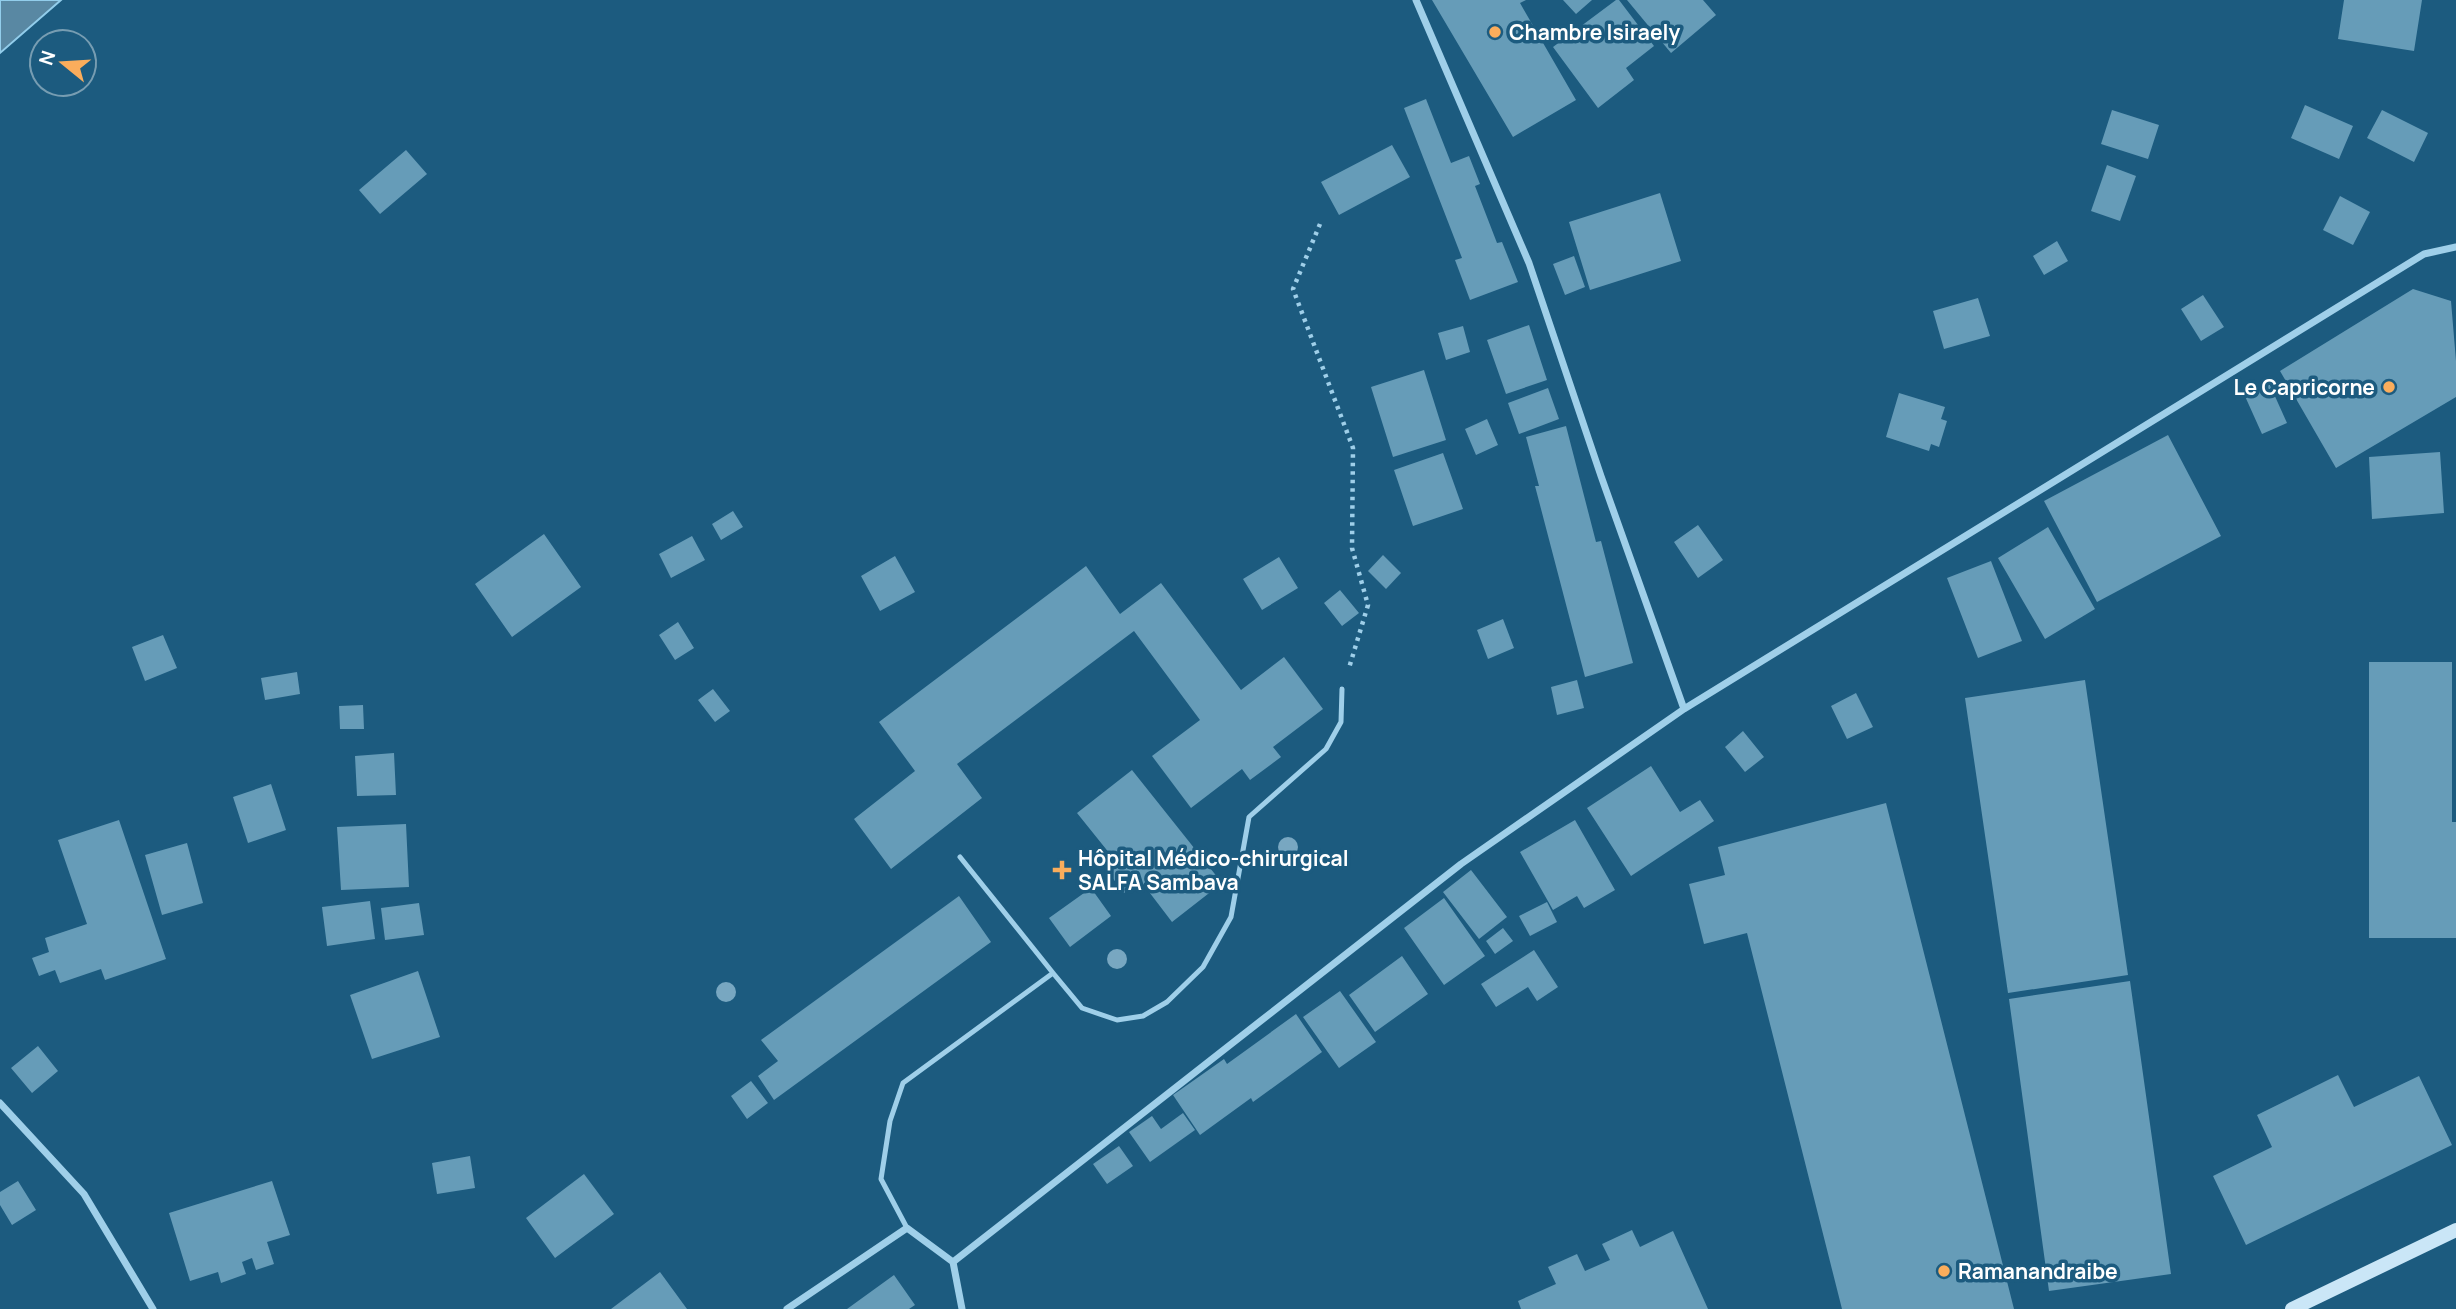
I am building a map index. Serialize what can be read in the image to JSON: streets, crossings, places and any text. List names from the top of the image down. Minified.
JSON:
{"places":{"other":["Chambre Isiraely","Le Capricorne","Ramanandraibe"],"health":["Hôpital Médico-chirurgical SALFA Sambava"]},"north":"left"}
